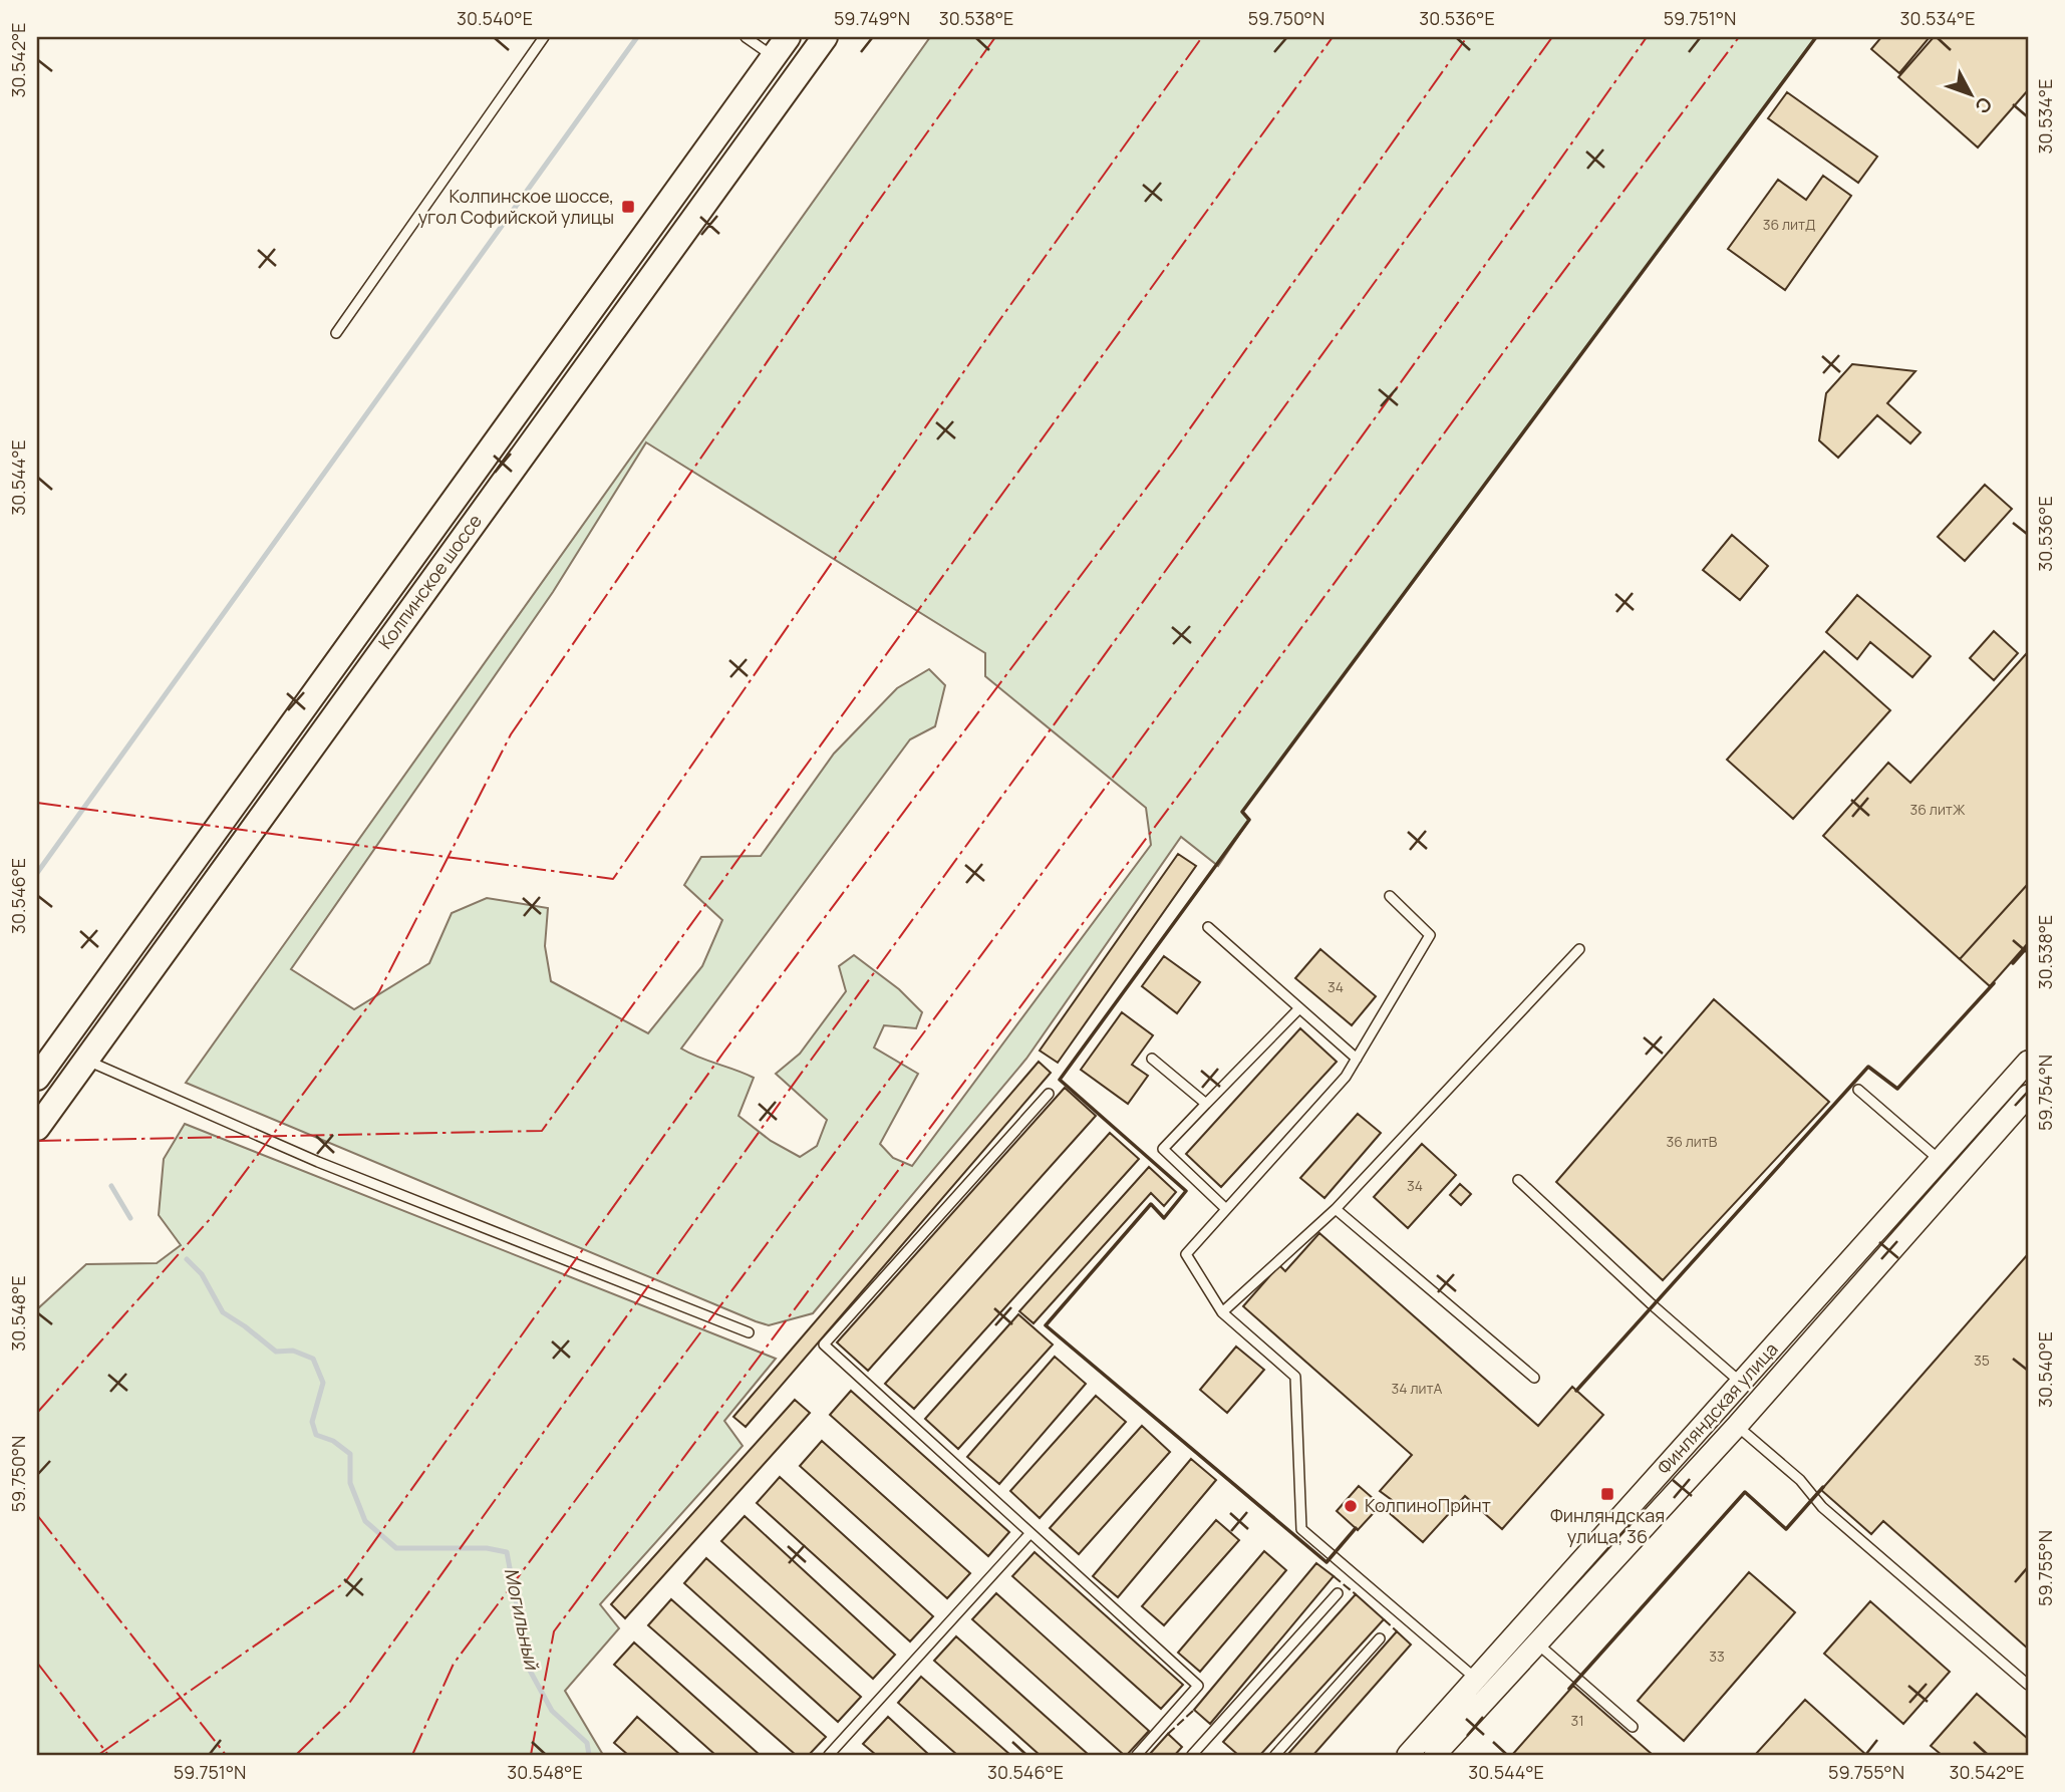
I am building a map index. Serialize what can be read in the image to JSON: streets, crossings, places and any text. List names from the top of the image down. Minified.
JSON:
{"streets":{"main road":["Колпинское шоссе"],"street":["Финляндская улица"]},"water":["Могильный"],"places":{"transit":["Колпинское шоссе, угол Софийской улицы","Финляндская улица, 36"],"other":["КолпиноПринт"]},"house_numbers":["36 литД","36 литЖ","34","36 литВ","34","35","34 литА","33","31"],"north":"bottom right","coordinates":["30.540°E","59.749°N","30.538°E","59.750°N","30.536°E","59.751°N","30.534°E","30.542°E","30.544°E","30.546°E","59.754°N","30.548°E","59.755°N"]}
